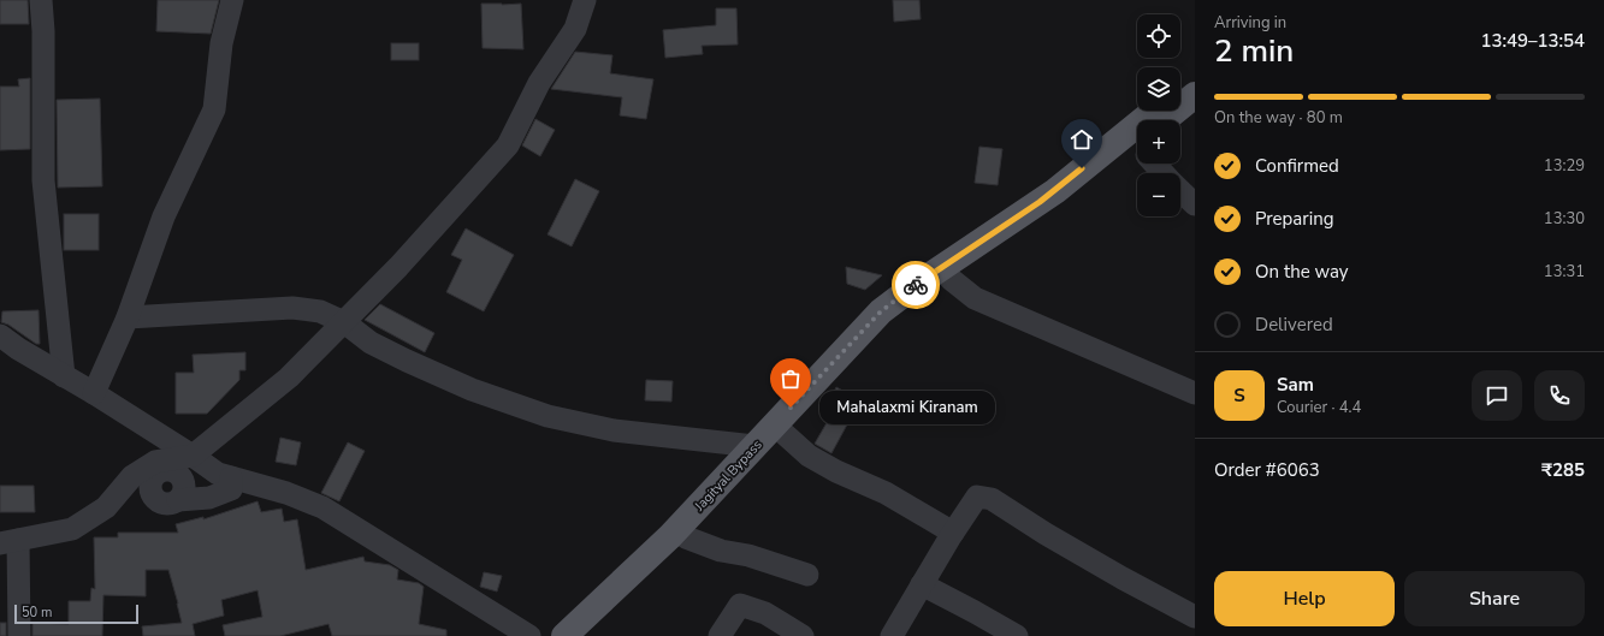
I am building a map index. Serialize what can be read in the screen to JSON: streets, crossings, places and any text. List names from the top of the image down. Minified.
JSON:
{"streets":{"main road":["Jagityal Bypass"]},"places":["Mahalaxmi Kiranam"],"scale_bar":"50 m","page":{"heading":["2 min","Arriving in","13:49–13:54"],"panel":["Sam","Courier · 4.4","Order #6063","₹285"],"map_buttons":["+","−"],"bar":"On the way · 80 m","list":[["Confirmed","13:29"],["Preparing","13:30"],["On the way","13:31"],"Delivered"],"round":"S","bubble":"Mahalaxmi Kiranam","buttons":["Help","Share"],"scale":"50 m"}}
